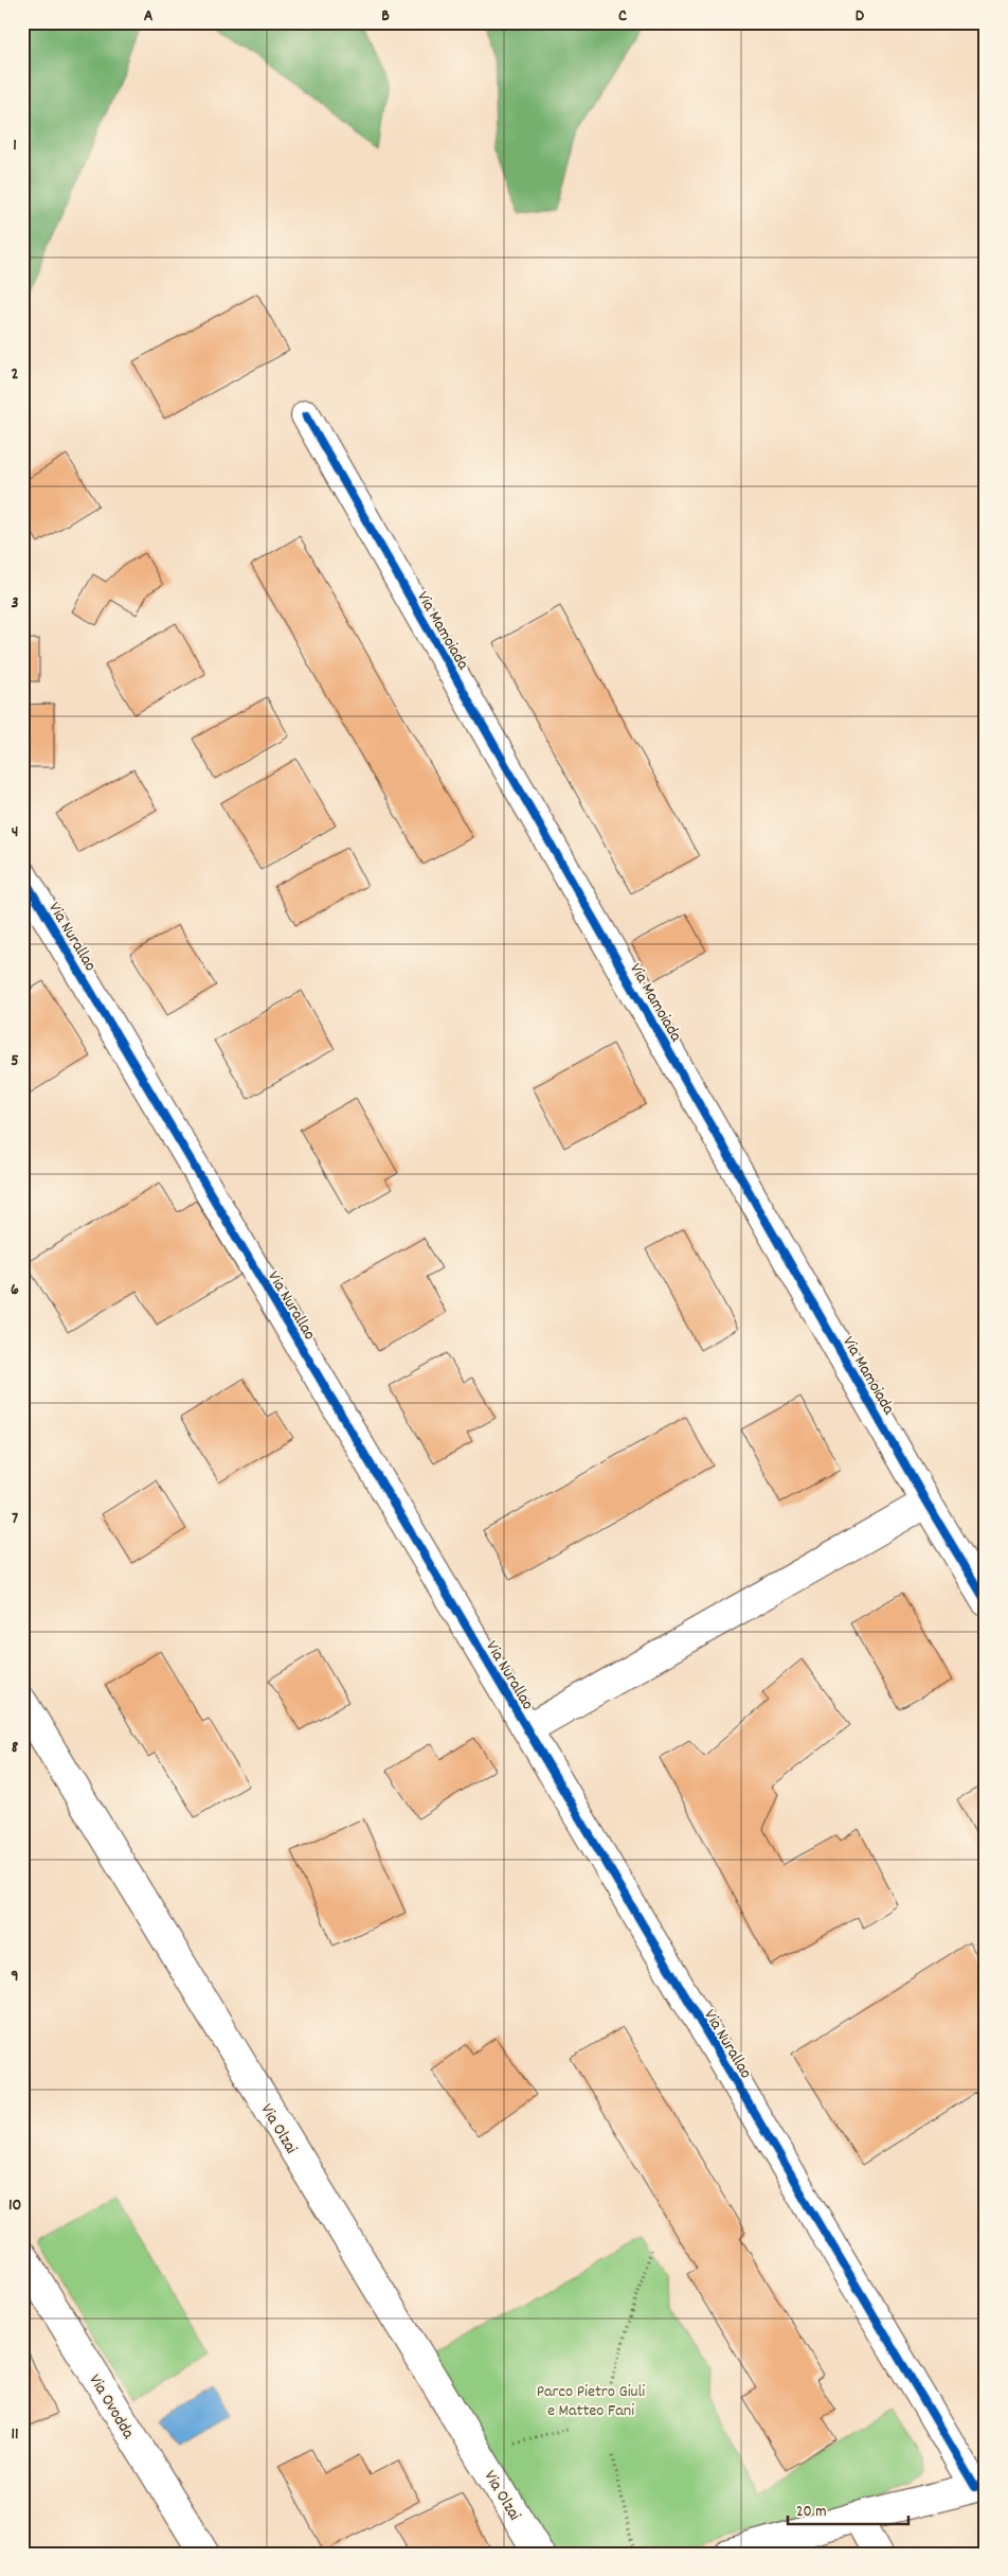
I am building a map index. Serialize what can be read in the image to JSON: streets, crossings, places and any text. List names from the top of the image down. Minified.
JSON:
{"streets":{"street":["Via Mamoiada","Via Nurallao","Via Olzai","Via Ovodda"]},"parks":["Parco Pietro Giuli e Matteo Fani"],"scale_bar":"20 m","grid":{"columns":["A","B","C","D"],"rows":["1","2","3","4","5","6","7","8","9","10","11"]}}
